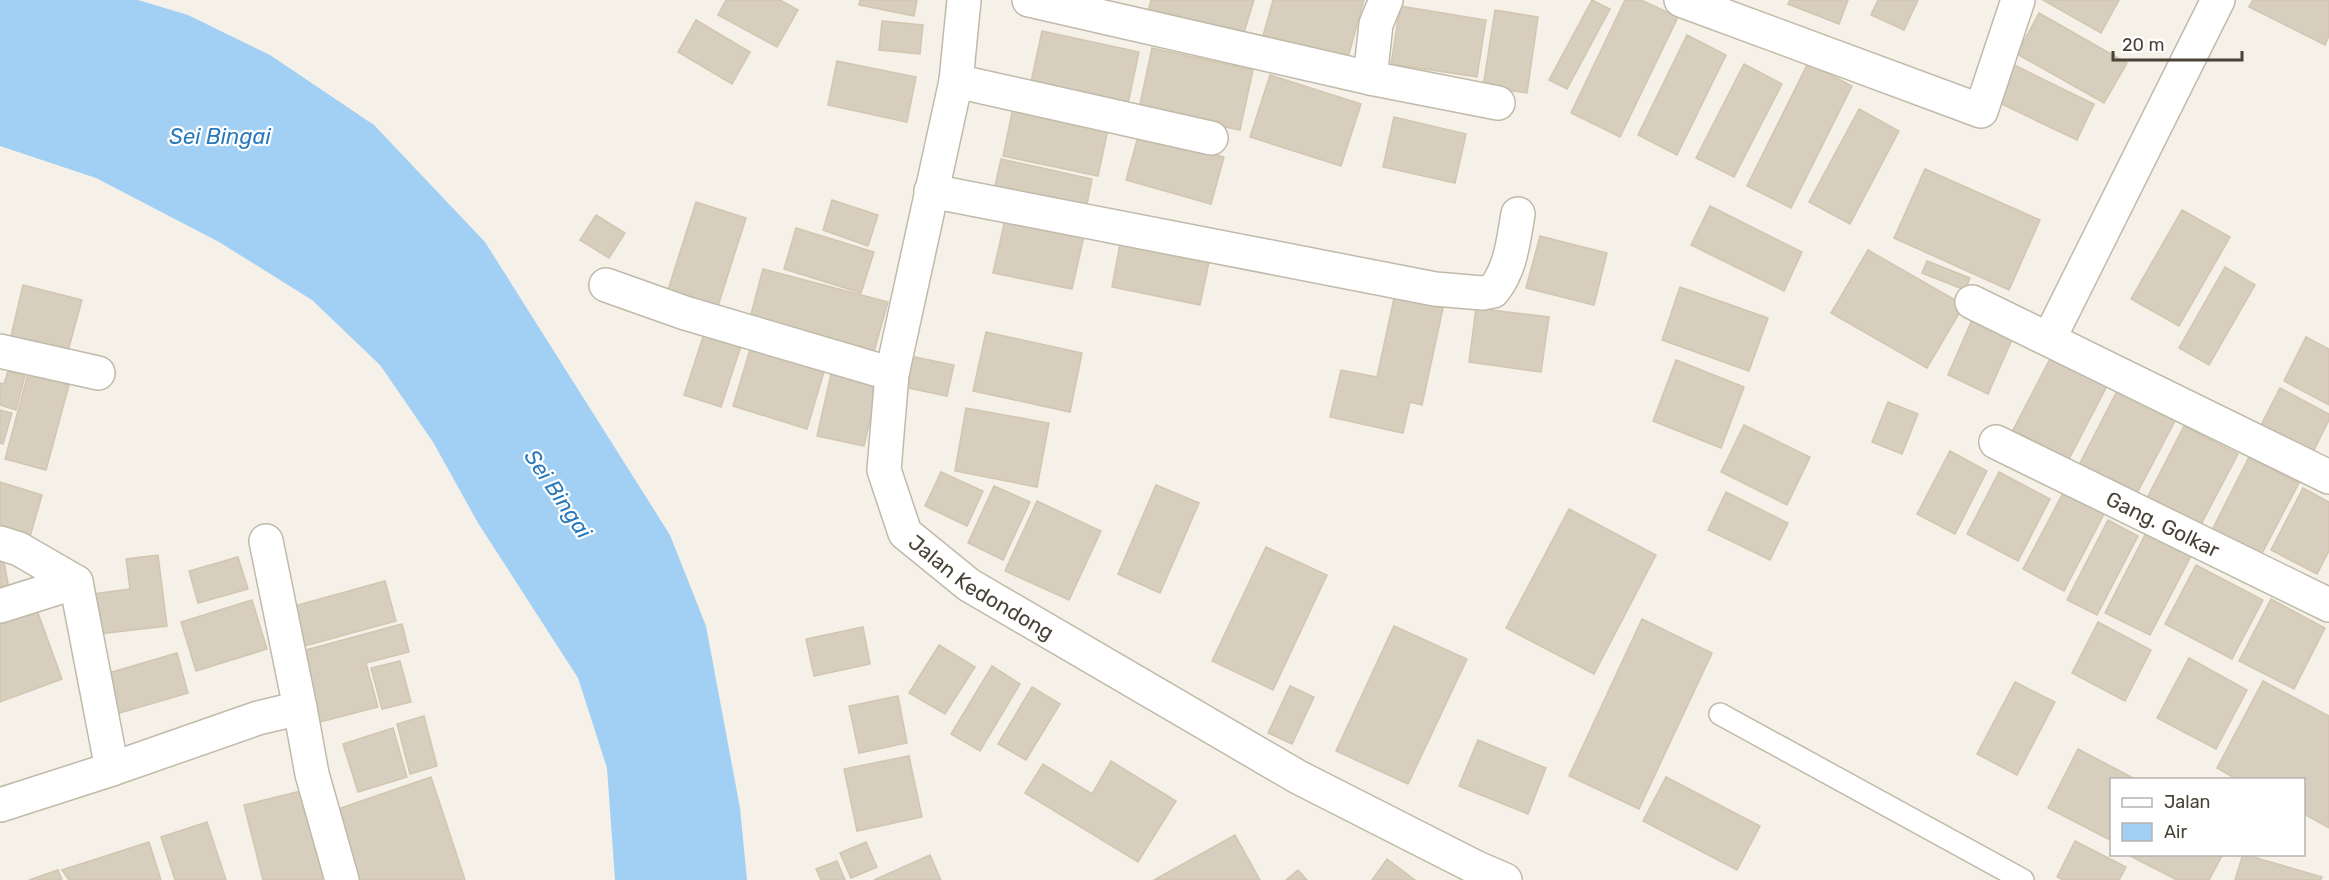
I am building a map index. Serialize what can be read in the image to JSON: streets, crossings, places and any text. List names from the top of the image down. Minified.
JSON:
{"streets":{"street":["Gang. Golkar","Jalan Kedondong"]},"water":["Sei Bingai"],"legend":["Jalan","Air"],"scale_bar":"20 m"}
